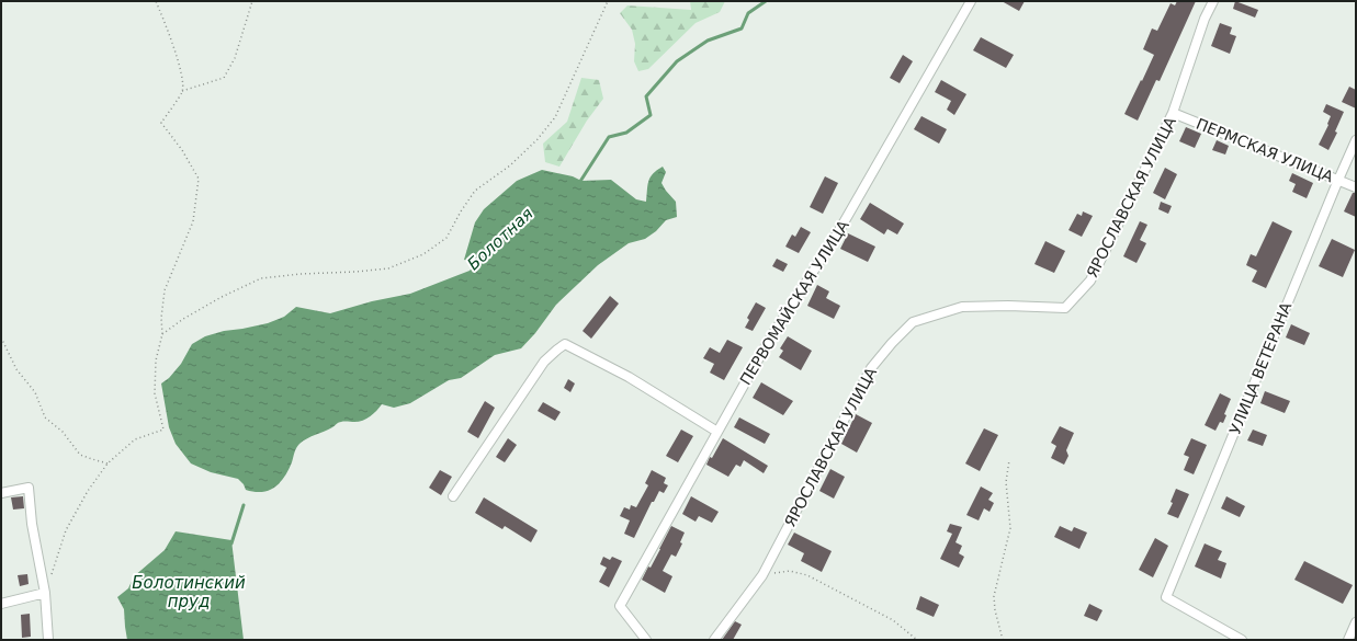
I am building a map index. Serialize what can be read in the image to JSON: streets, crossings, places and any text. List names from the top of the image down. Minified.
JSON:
{"streets":{"street":["ПЕРМСКАЯ УЛИЦА","ЯРОСЛАВСКАЯ УЛИЦА","ПЕРВОМАЙСКАЯ УЛИЦА","УЛИЦА ВЕТЕРАНА"]},"crossings":[["ПЕРМСКАЯ УЛИЦА","ЯРОСЛАВСКАЯ УЛИЦА"],["ПЕРМСКАЯ УЛИЦА","УЛИЦА ВЕТЕРАНА"]],"water":["Болотная","Болотинский пруд"]}
